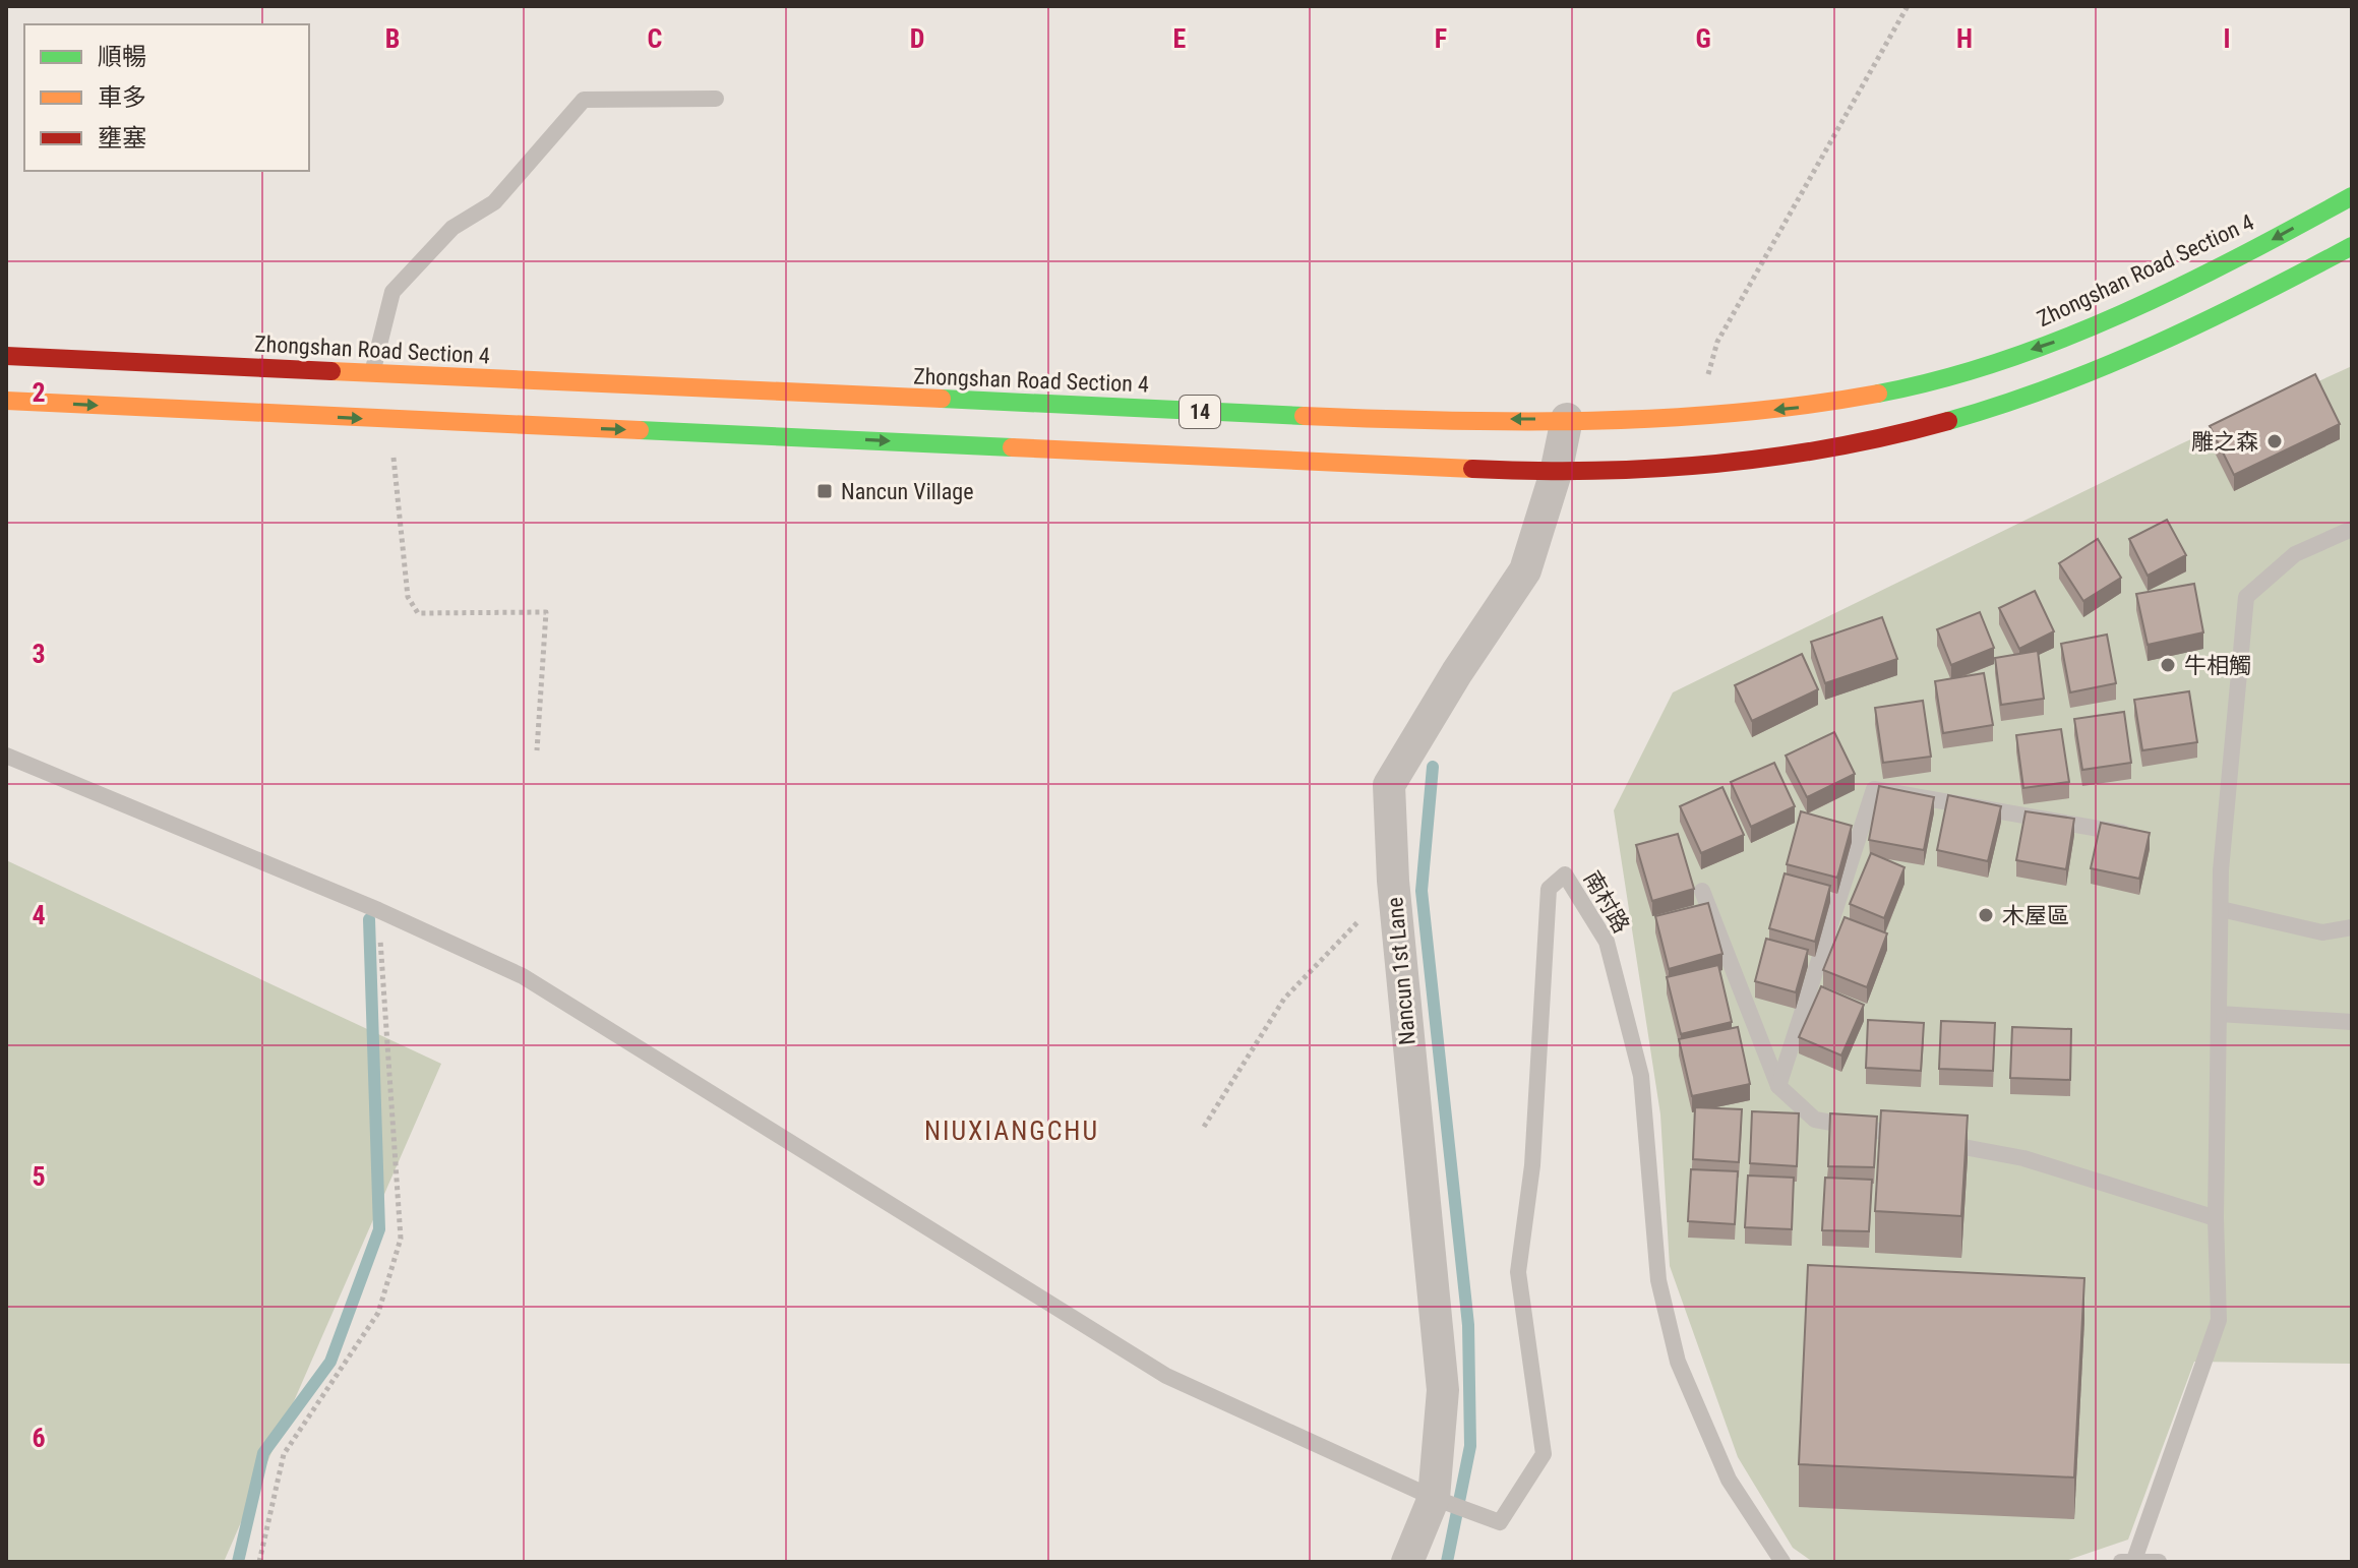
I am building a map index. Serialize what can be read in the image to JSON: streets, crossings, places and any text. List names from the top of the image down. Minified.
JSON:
{"streets":{"main road":["Zhongshan Road Section 4","14"],"street":["Nancun 1st Lane"],"lane":["南村路"]},"crossings":[["Zhongshan Road Section 4","Nancun 1st Lane"],["14","Nancun 1st Lane"],["南村路","Nancun 1st Lane"]],"districts":["NIUXIANGCHU"],"places":{"other":["雕之森","牛相觸","木屋區"],"transit":["Nancun Village"]},"legend":["順暢","車多","壅塞"],"grid":{"columns":["B","C","D","E","F","G","H","I"],"rows":["2","3","4","5","6"]}}
